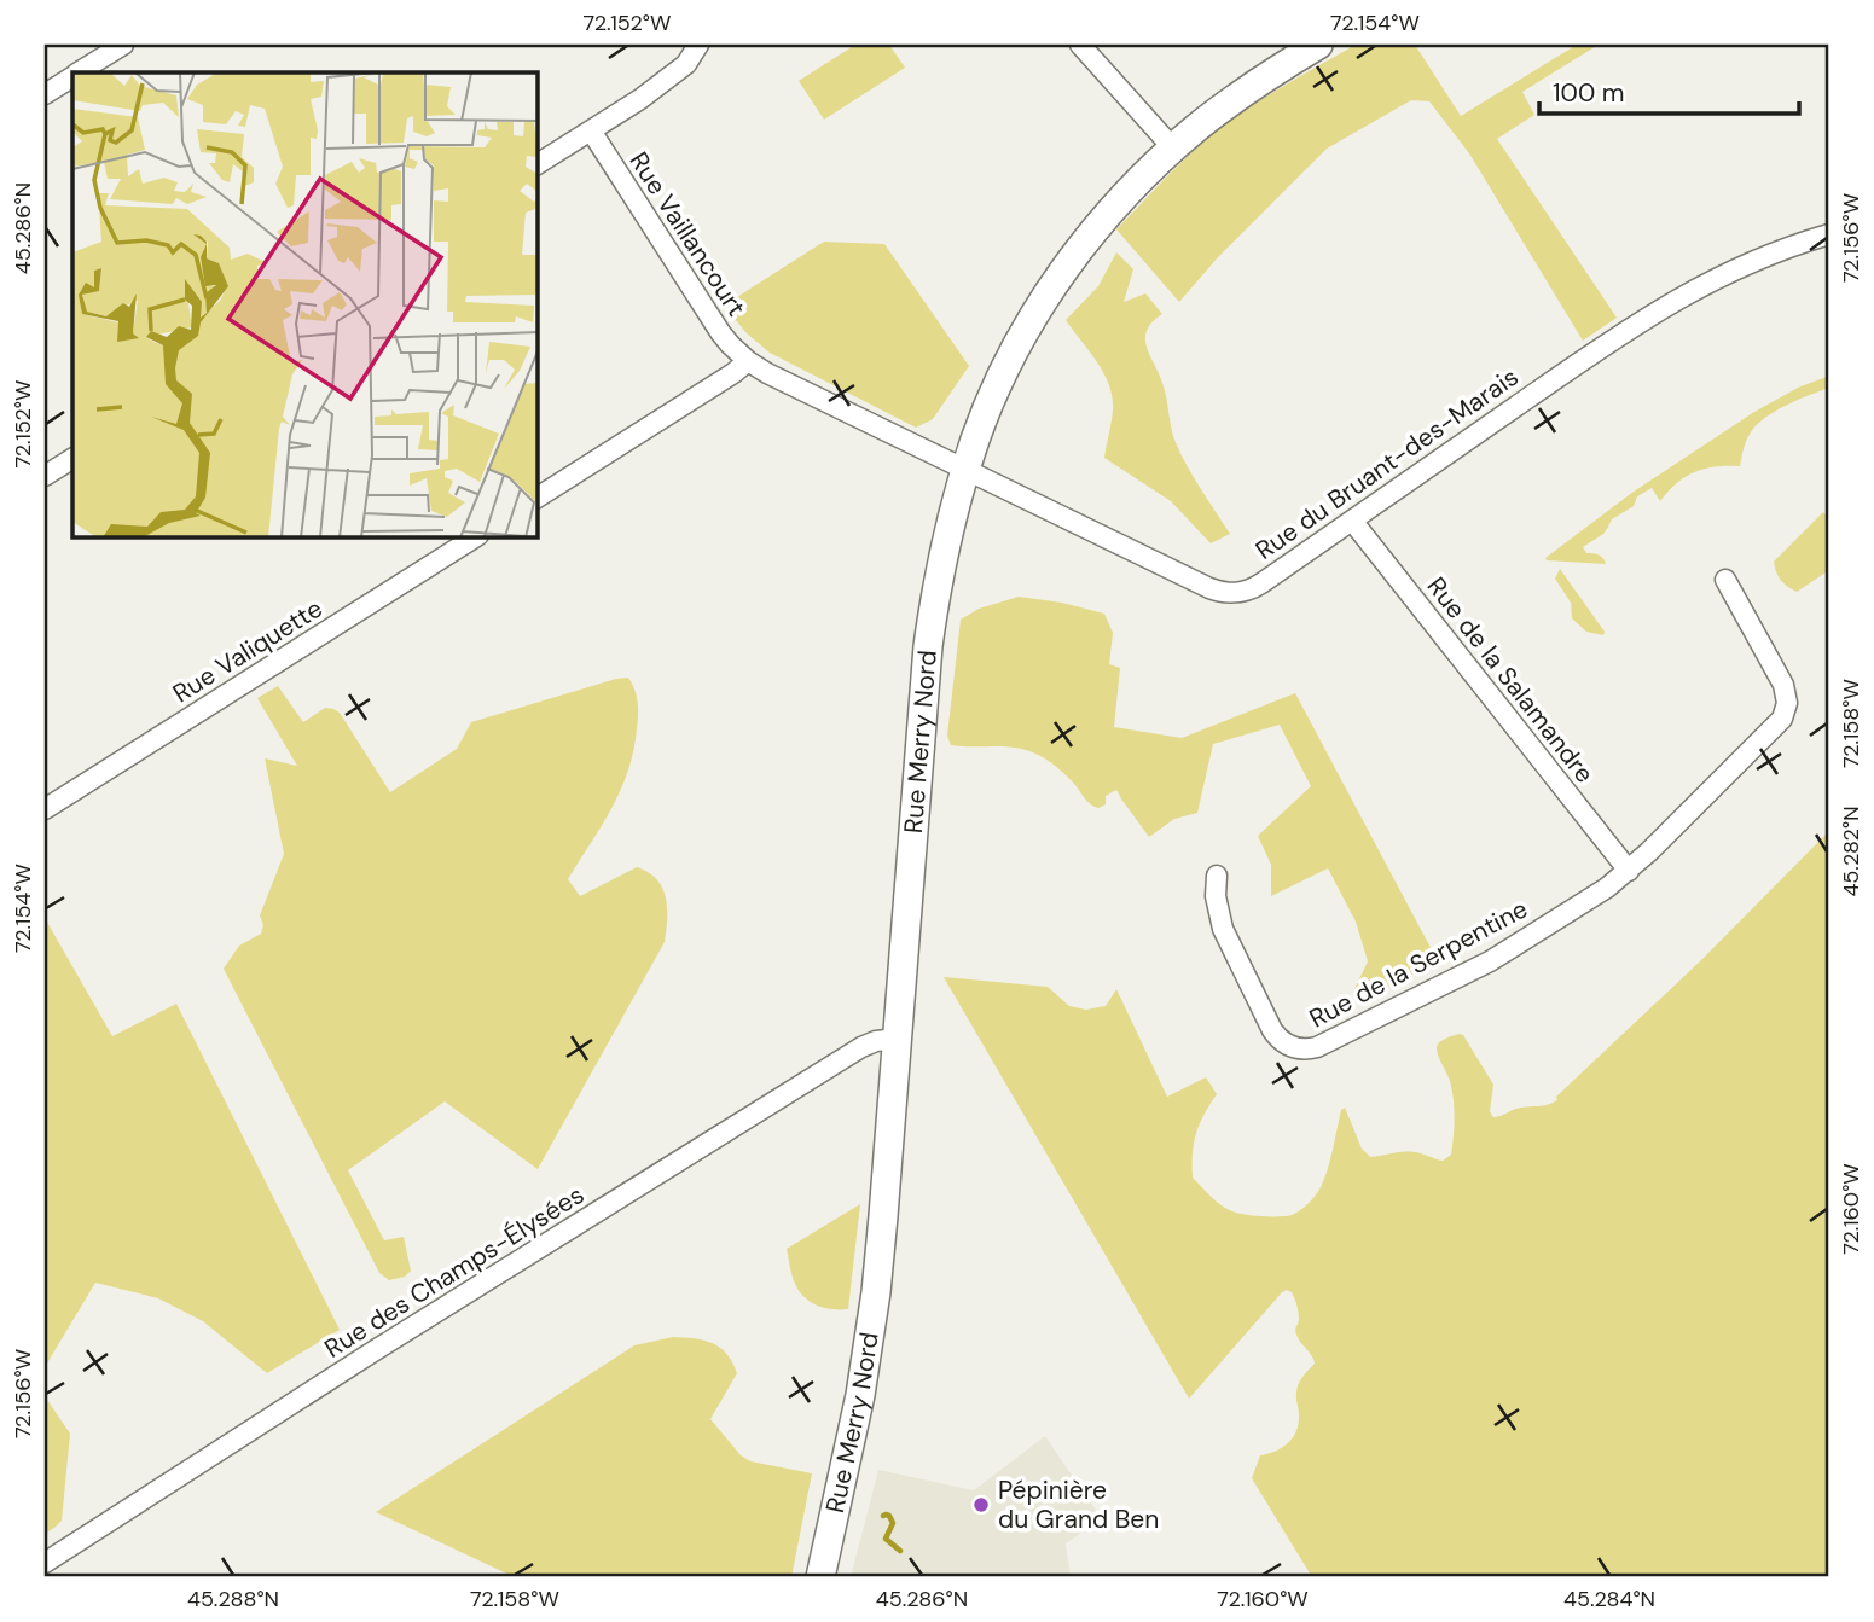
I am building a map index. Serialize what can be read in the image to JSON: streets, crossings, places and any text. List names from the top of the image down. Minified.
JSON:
{"streets":{"main road":["Rue Merry Nord"],"street":["Rue Vaillancourt","Rue du Bruant-des-Marais","Rue Valiquette","Rue de la Salamandre","Rue de la Serpentine","Rue des Champs-Élysées"]},"crossings":[["Rue du Bruant-des-Marais","Rue de la Salamandre"],["Rue du Bruant-des-Marais","Rue Merry Nord"],["Rue de la Salamandre","Rue de la Serpentine"],["Rue Merry Nord","Rue des Champs-Élysées"]],"places":["Pépinière du Grand Ben"],"scale_bar":"100 m","coordinates":["72.152°W","72.154°W","45.286°N","72.156°W","72.158°W","45.282°N","72.160°W","45.288°N","45.284°N"]}
